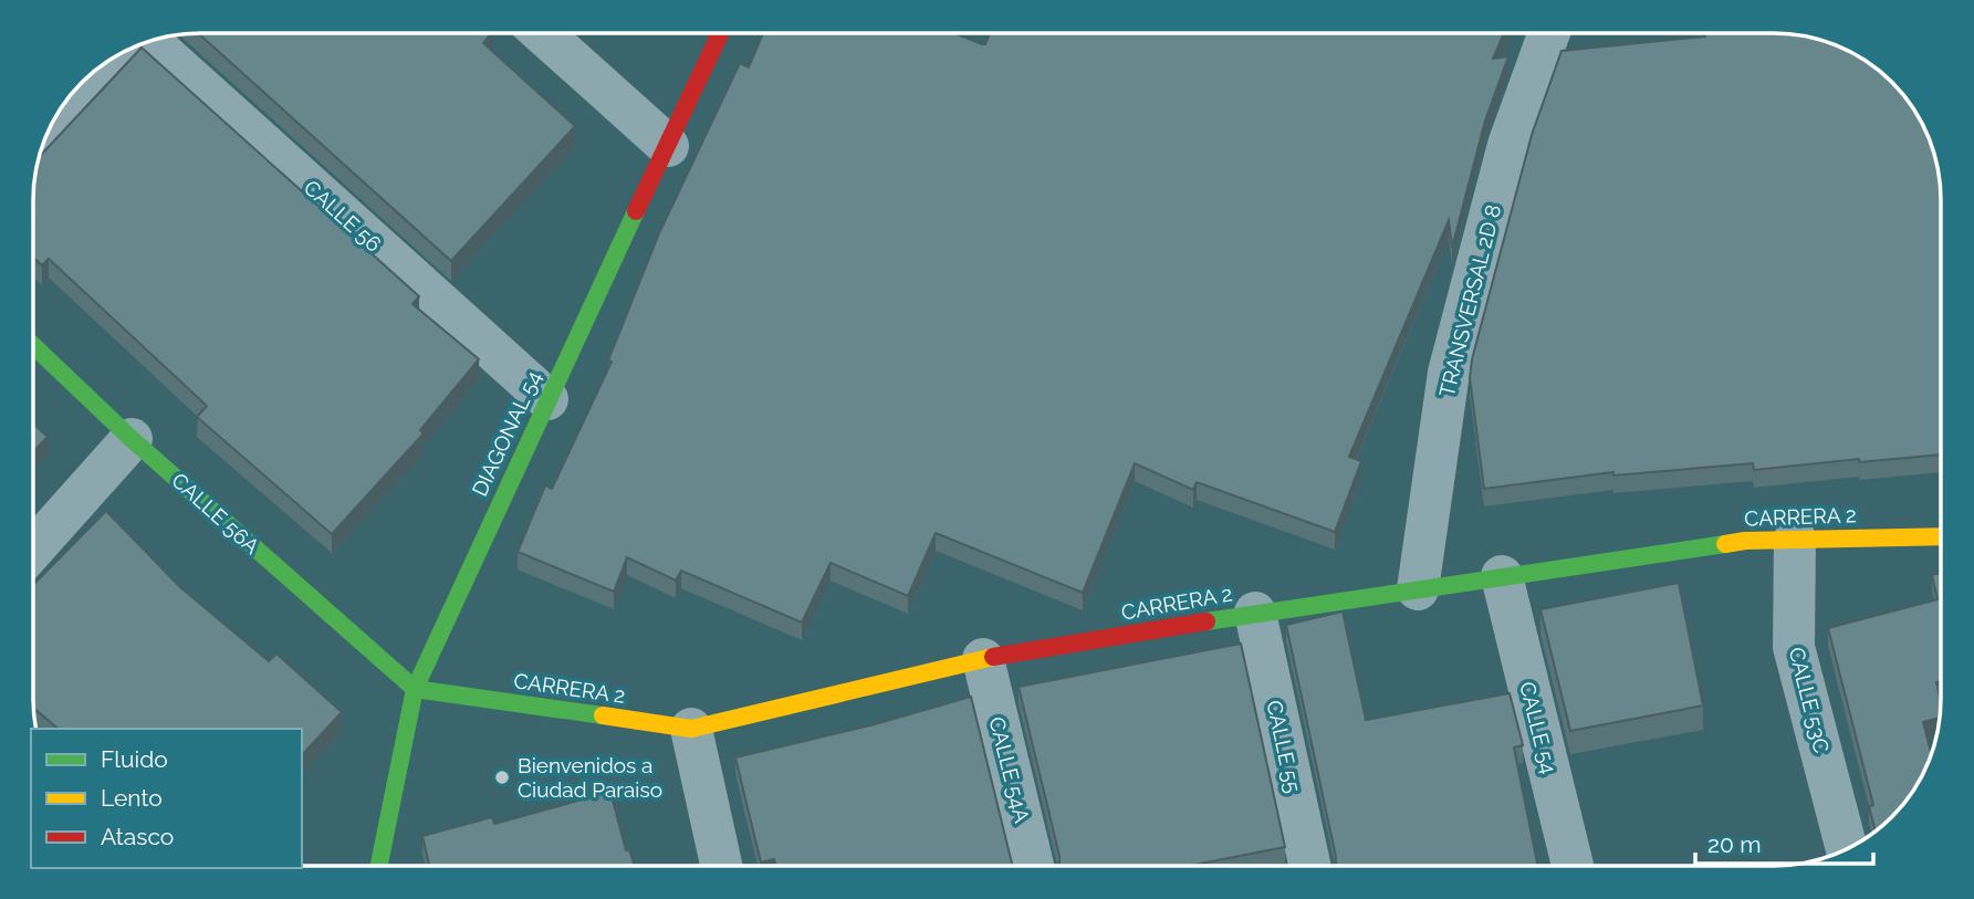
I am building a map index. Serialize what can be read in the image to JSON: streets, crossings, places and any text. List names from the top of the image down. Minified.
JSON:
{"streets":{"street":["CALLE 56","TRANSVERSAL 2D 8","DIAGONAL 54","CALLE 56A","CARRERA 2","CALLE 53C","CALLE 54","CALLE 55","CALLE 54A"]},"crossings":[["CALLE 56","DIAGONAL 54"],["TRANSVERSAL 2D 8","CARRERA 2"],["DIAGONAL 54","CALLE 56A"],["DIAGONAL 54","CARRERA 2"],["CALLE 56A","CARRERA 2"],["CARRERA 2","CALLE 53C"],["CARRERA 2","CALLE 54"],["CARRERA 2","CALLE 55"],["CARRERA 2","CALLE 54A"]],"places":["Bienvenidos a Ciudad Paraiso"],"legend":["Fluido","Lento","Atasco"],"scale_bar":"20 m"}
